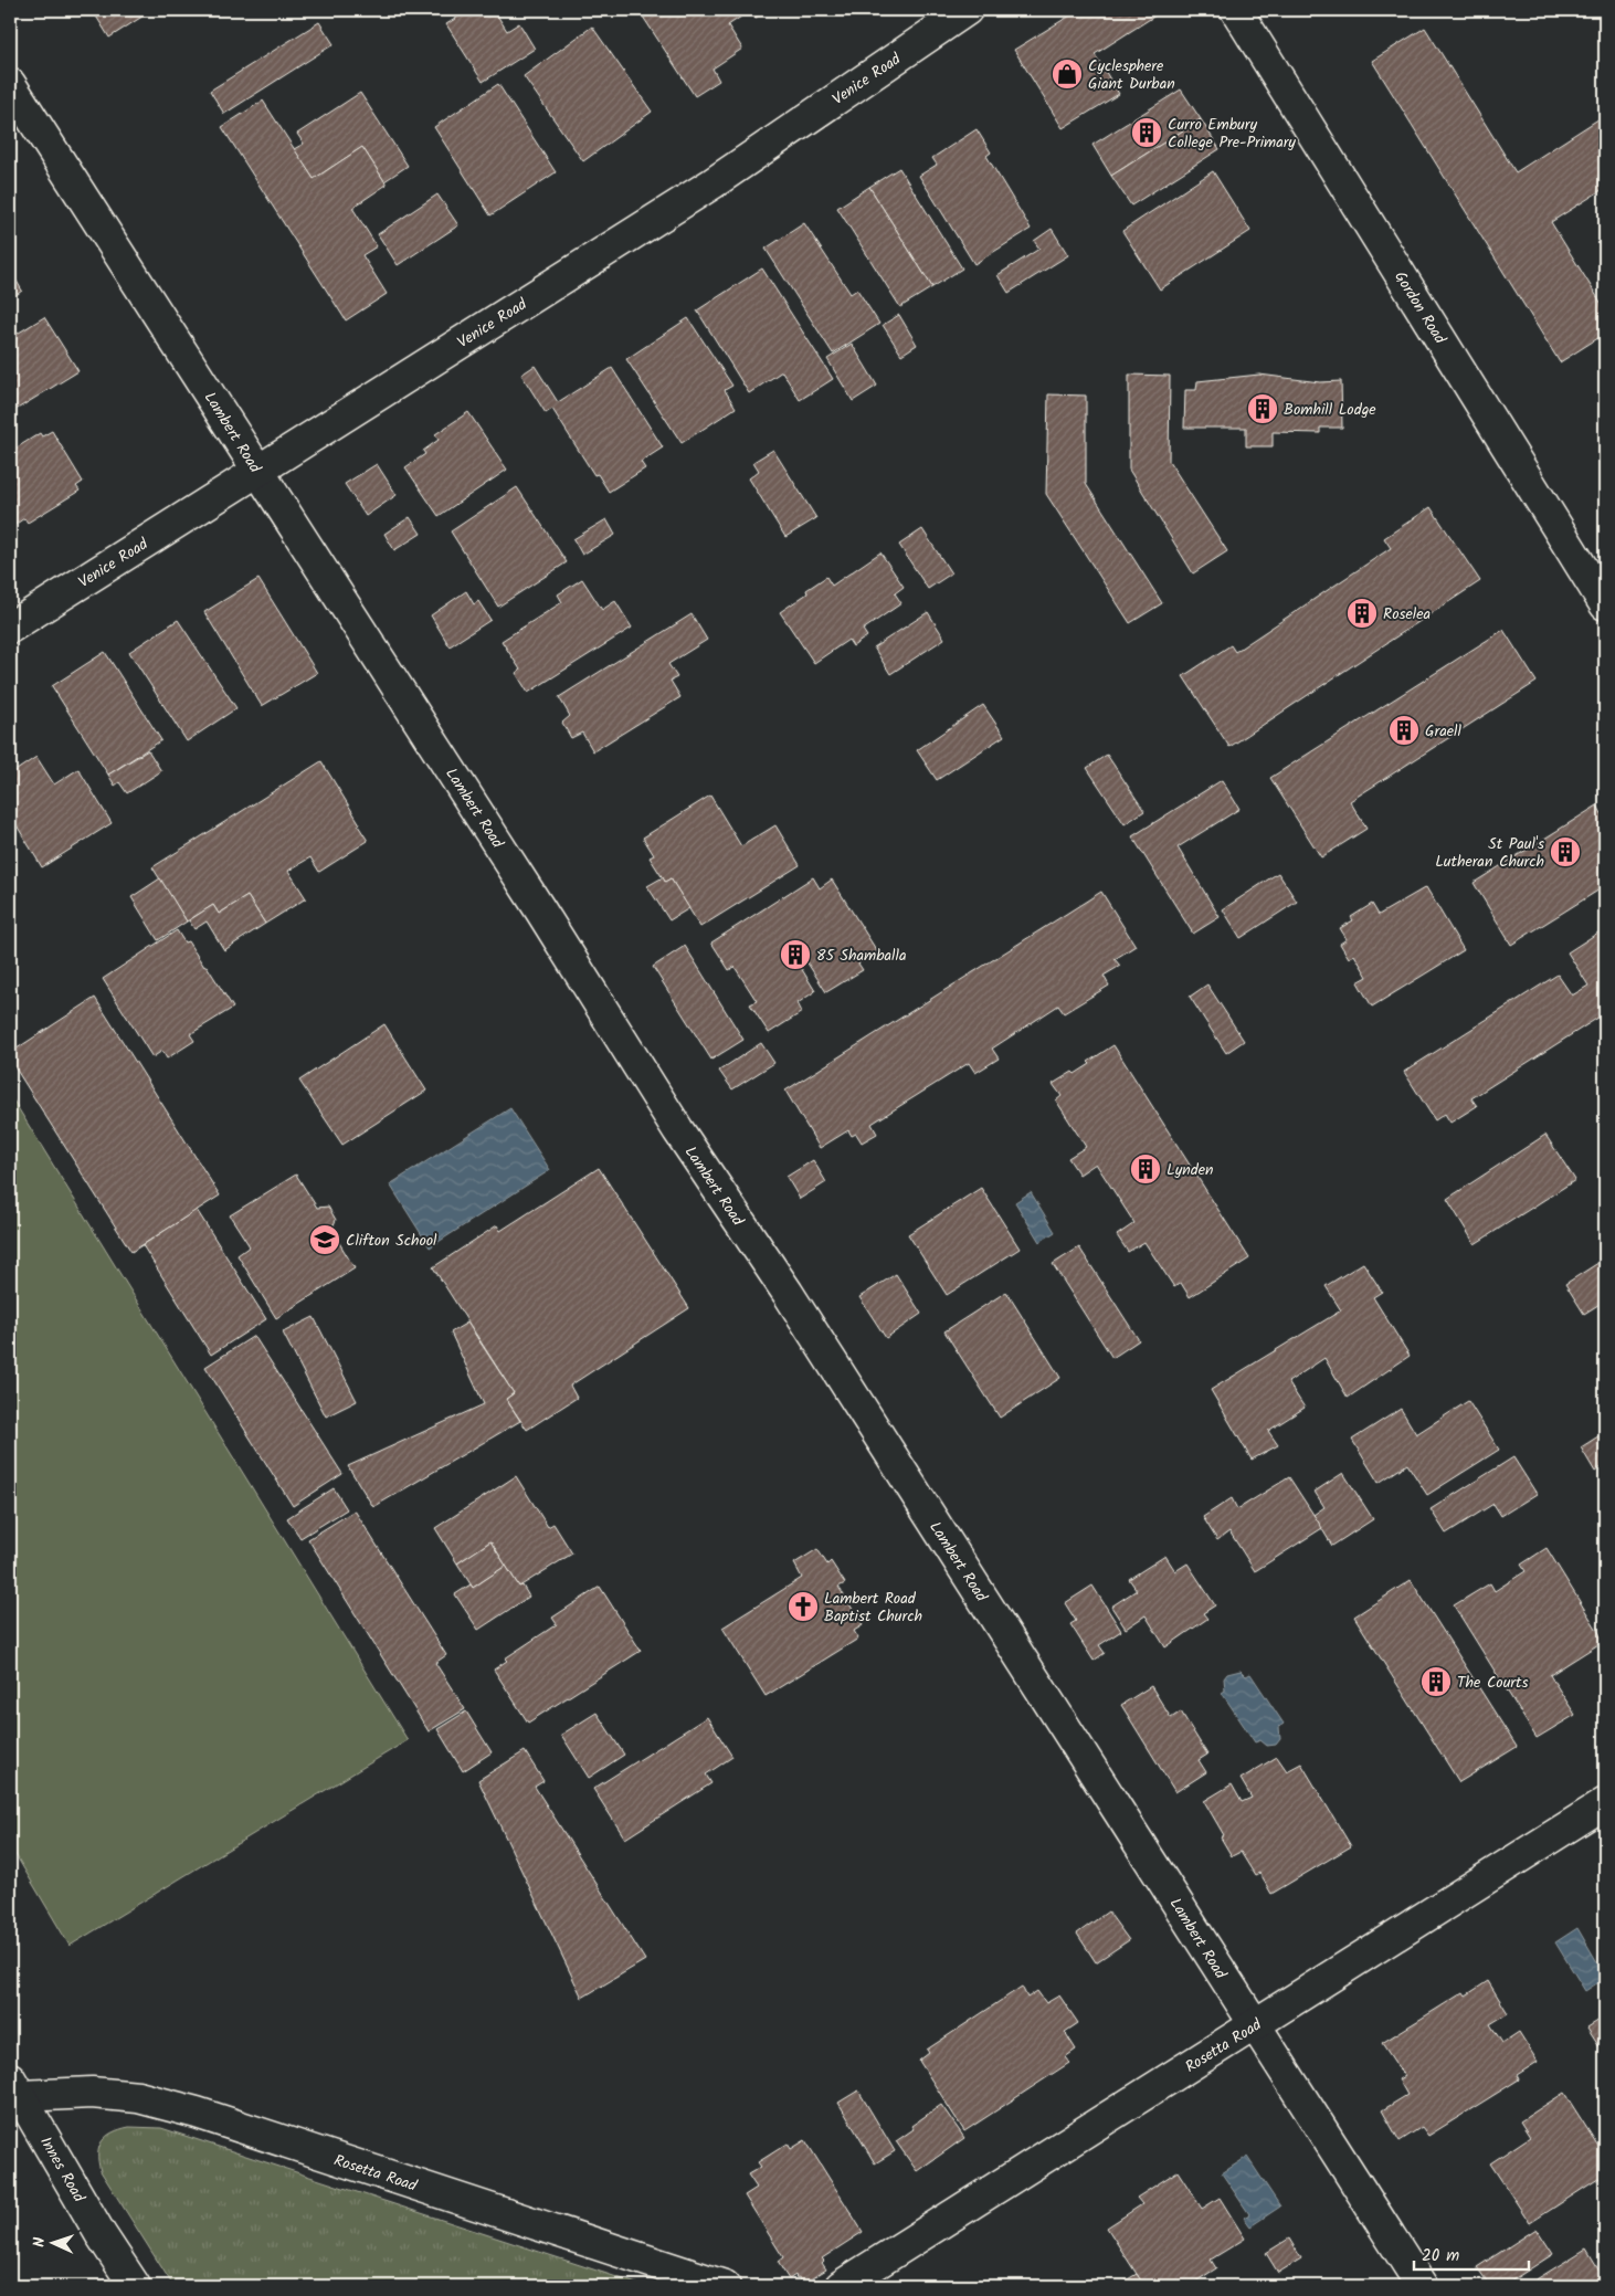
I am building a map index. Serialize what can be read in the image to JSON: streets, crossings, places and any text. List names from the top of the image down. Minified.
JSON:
{"streets":{"street":["Venice Road","Gordon Road","Lambert Road","Rosetta Road","Innes Road"]},"crossings":[["Venice Road","Lambert Road"],["Lambert Road","Rosetta Road"],["Rosetta Road","Innes Road"]],"places":{"shop":["Cyclesphere Giant Durban"],"building":["Curro Embury College Pre-Primary","Bomhill Lodge","Roselea","Graell","St Paul's Lutheran Church","85 Shamballa","Lynden","The Courts"],"school or university":["Clifton School"],"church":["Lambert Road Baptist Church"]},"scale_bar":"20 m","north":"left"}
